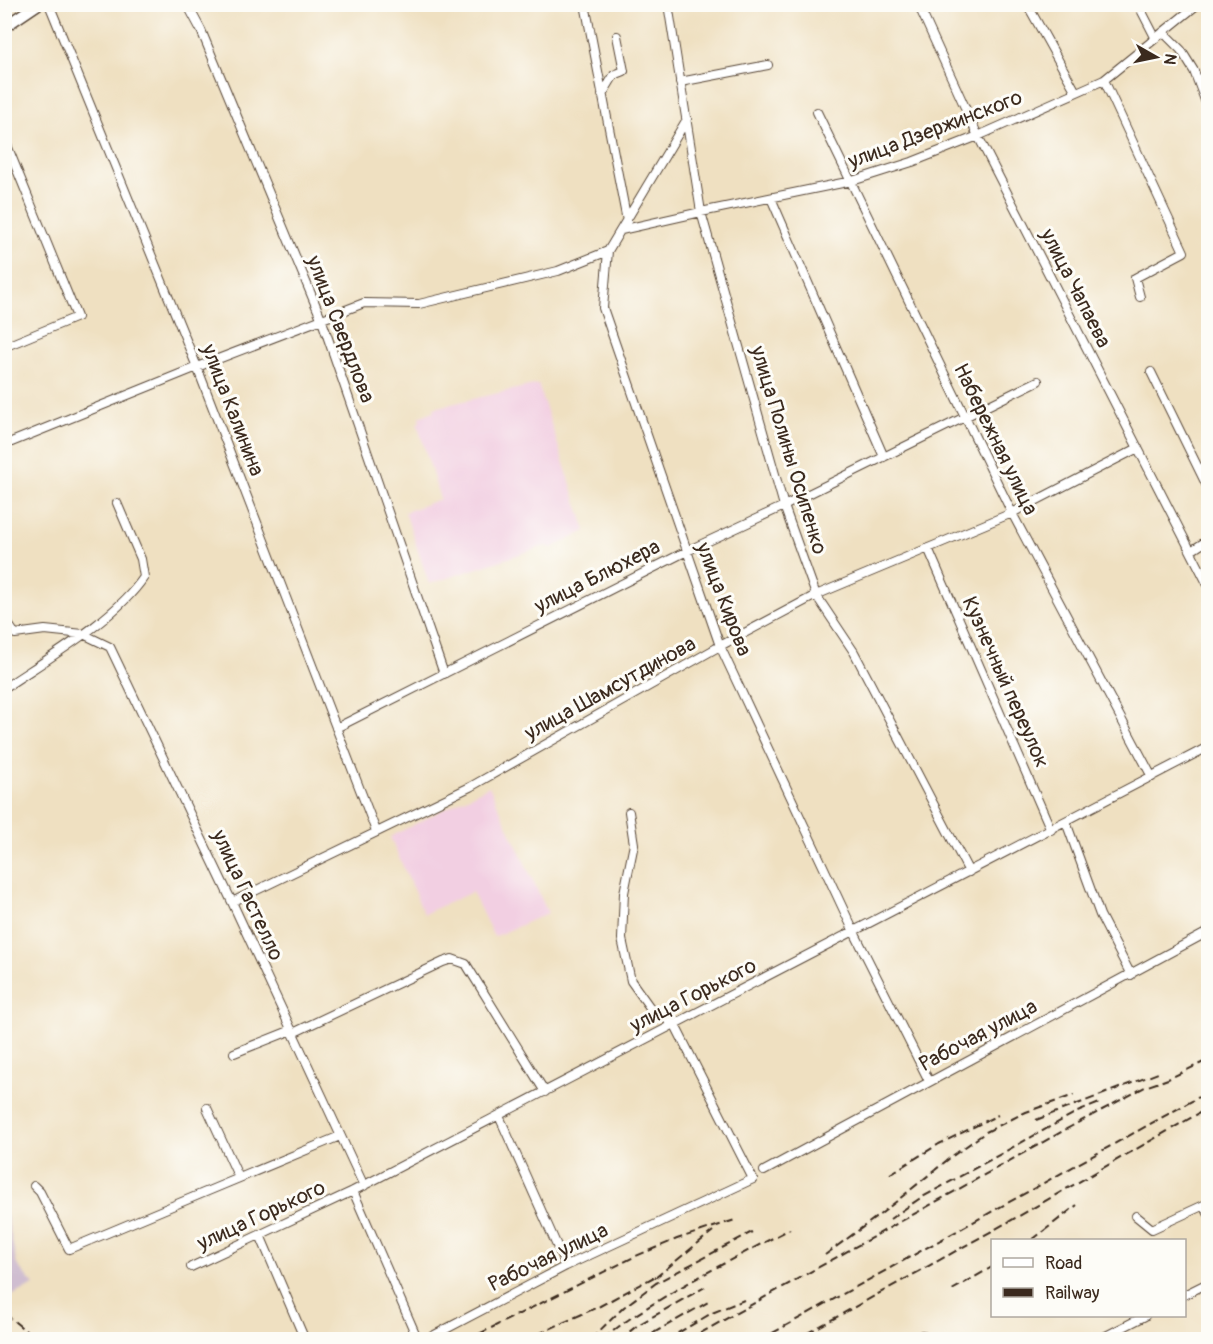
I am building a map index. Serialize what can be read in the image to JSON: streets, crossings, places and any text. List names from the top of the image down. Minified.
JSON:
{"streets":{"street":["улица Дзержинского","улица Чапаева","улица Свердлова","улица Калинина","Набережная улица","улица Полины Осипенко","улица Блюхера","улица Кирова","Кузнечный переулок","улица Шамсутдинова","улица Гастелло","улица Горького","Рабочая улица"]},"crossings":[["улица Дзержинского","улица Чапаева"],["улица Дзержинского","Набережная улица"],["улица Дзержинского","улица Полины Осипенко"],["улица Дзержинского","улица Кирова"],["улица Чапаева","улица Шамсутдинова"],["улица Свердлова","улица Блюхера"],["улица Калинина","улица Блюхера"],["улица Калинина","улица Шамсутдинова"],["Набережная улица","улица Блюхера"],["Набережная улица","улица Шамсутдинова"],["Набережная улица","улица Горького"],["улица Полины Осипенко","улица Блюхера"],["улица Полины Осипенко","улица Кирова"],["улица Полины Осипенко","улица Шамсутдинова"],["улица Полины Осипенко","улица Горького"],["улица Блюхера","улица Кирова"],["улица Кирова","улица Шамсутдинова"],["улица Кирова","улица Горького"],["улица Кирова","Рабочая улица"],["Кузнечный переулок","улица Шамсутдинова"],["Кузнечный переулок","улица Горького"],["улица Шамсутдинова","улица Гастелло"],["улица Гастелло","улица Горького"],["улица Горького","Рабочая улица"]],"legend":["Road","Railway"],"north":"right"}
